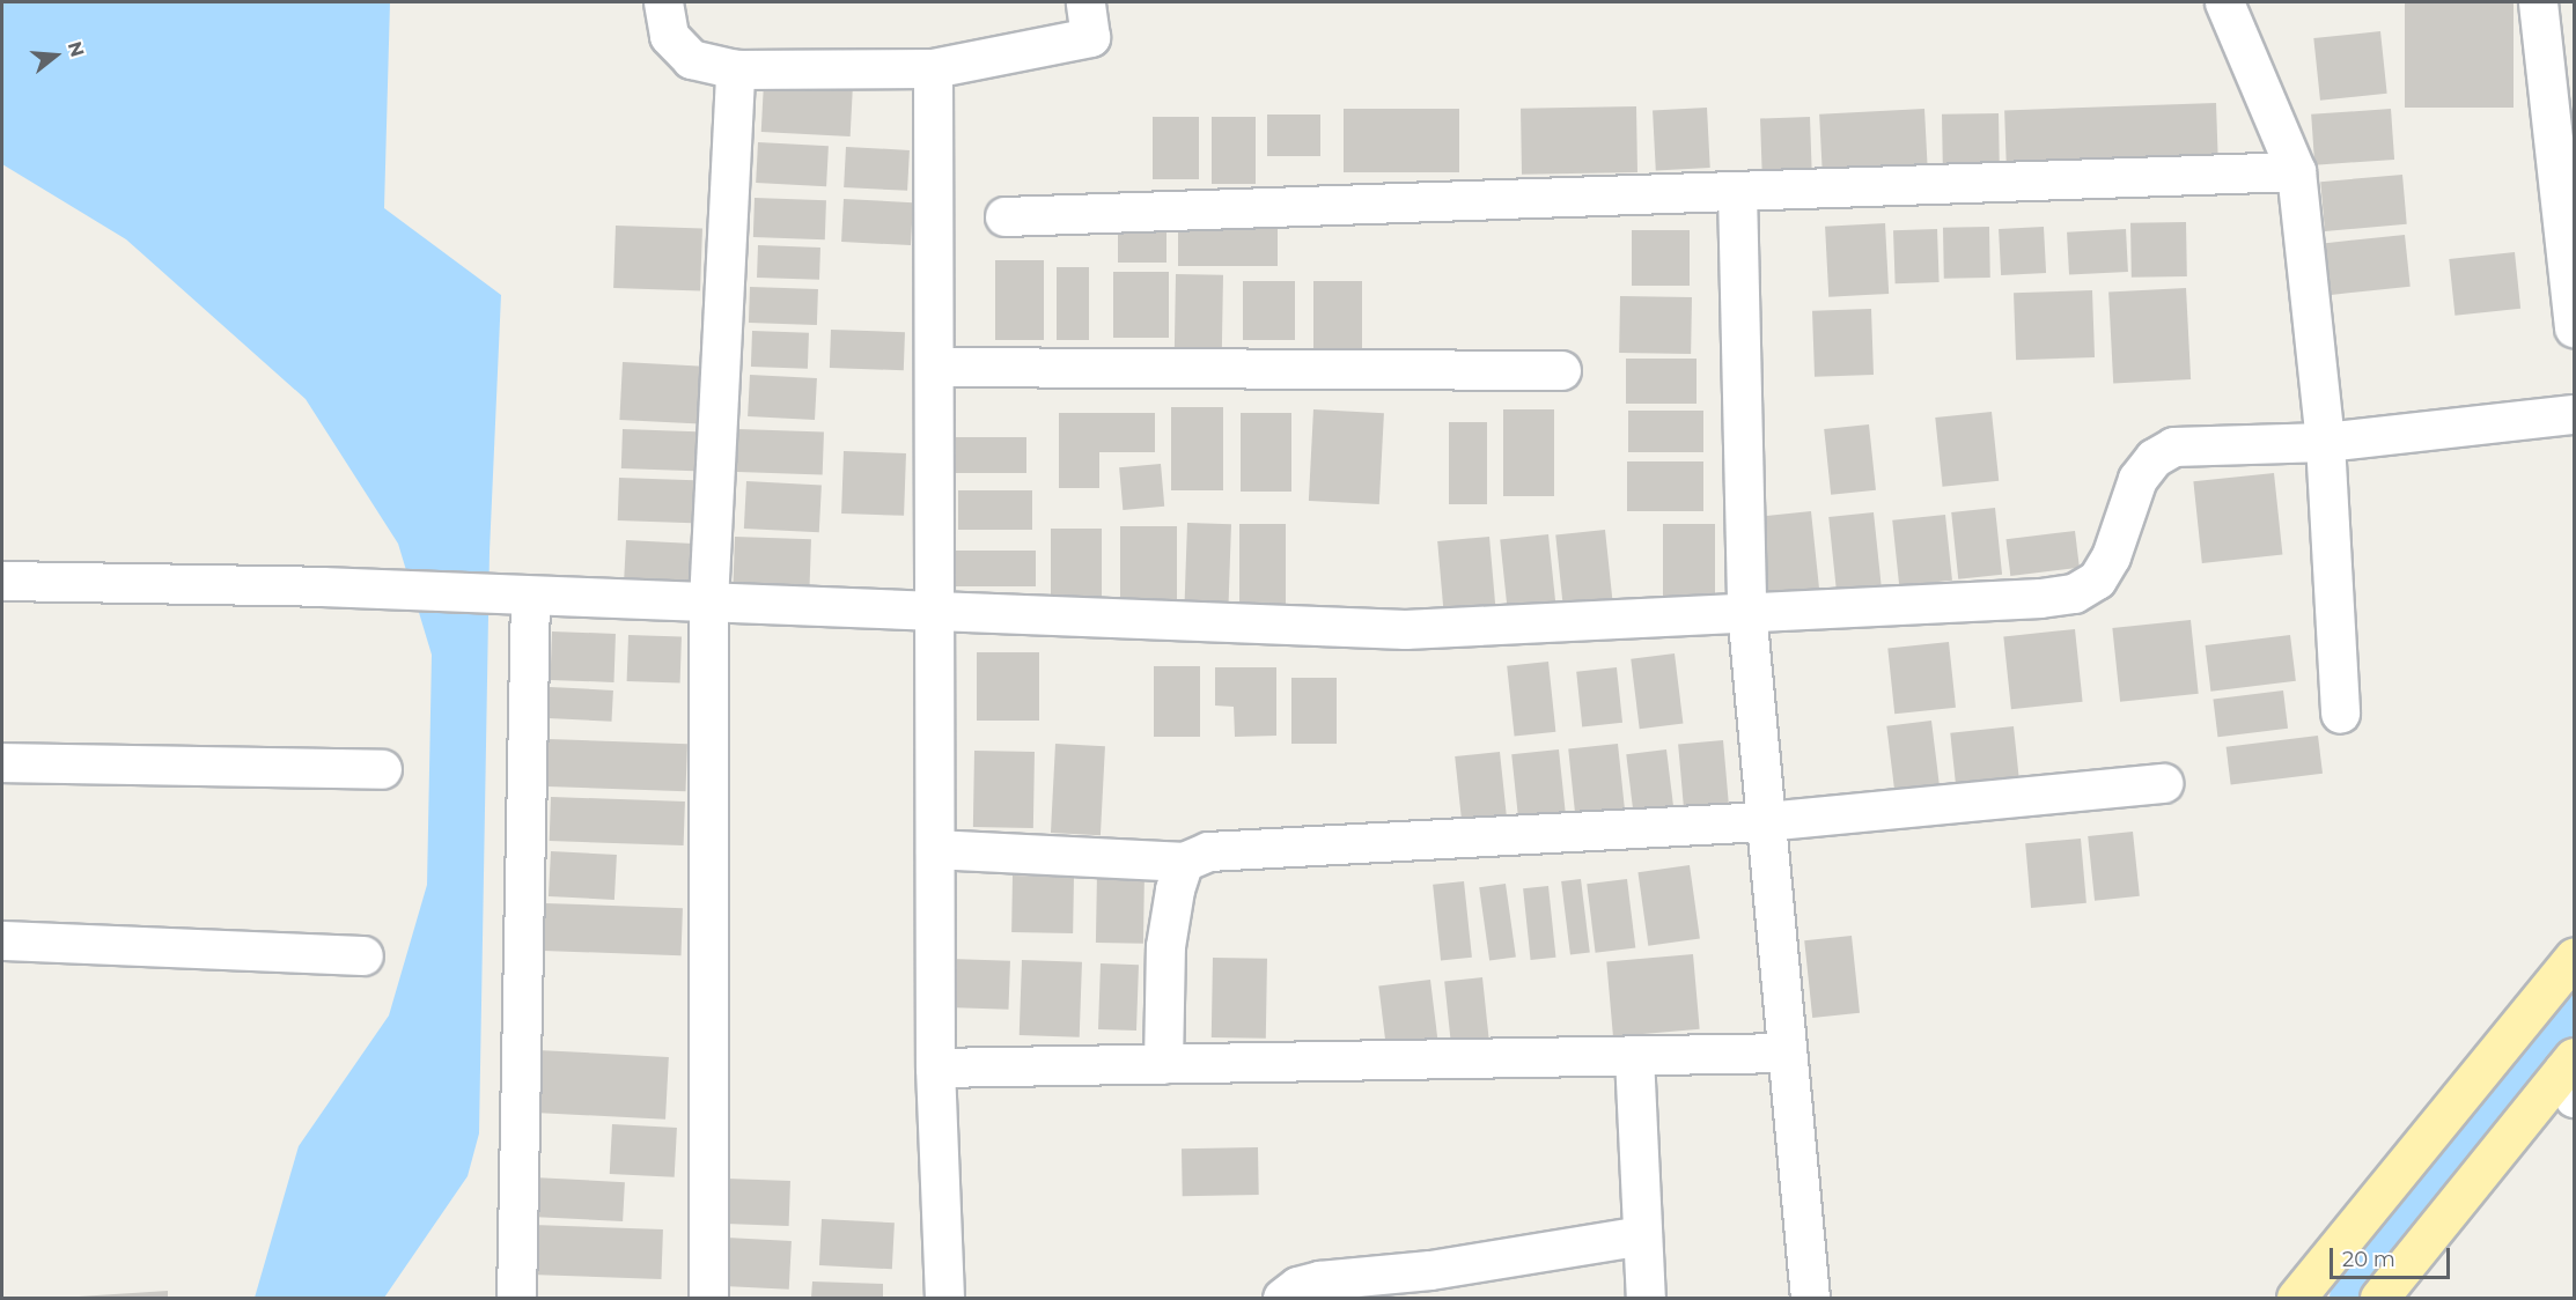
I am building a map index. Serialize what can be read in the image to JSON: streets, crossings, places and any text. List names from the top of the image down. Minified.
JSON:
{"scale_bar":"20 m","north":"right"}
